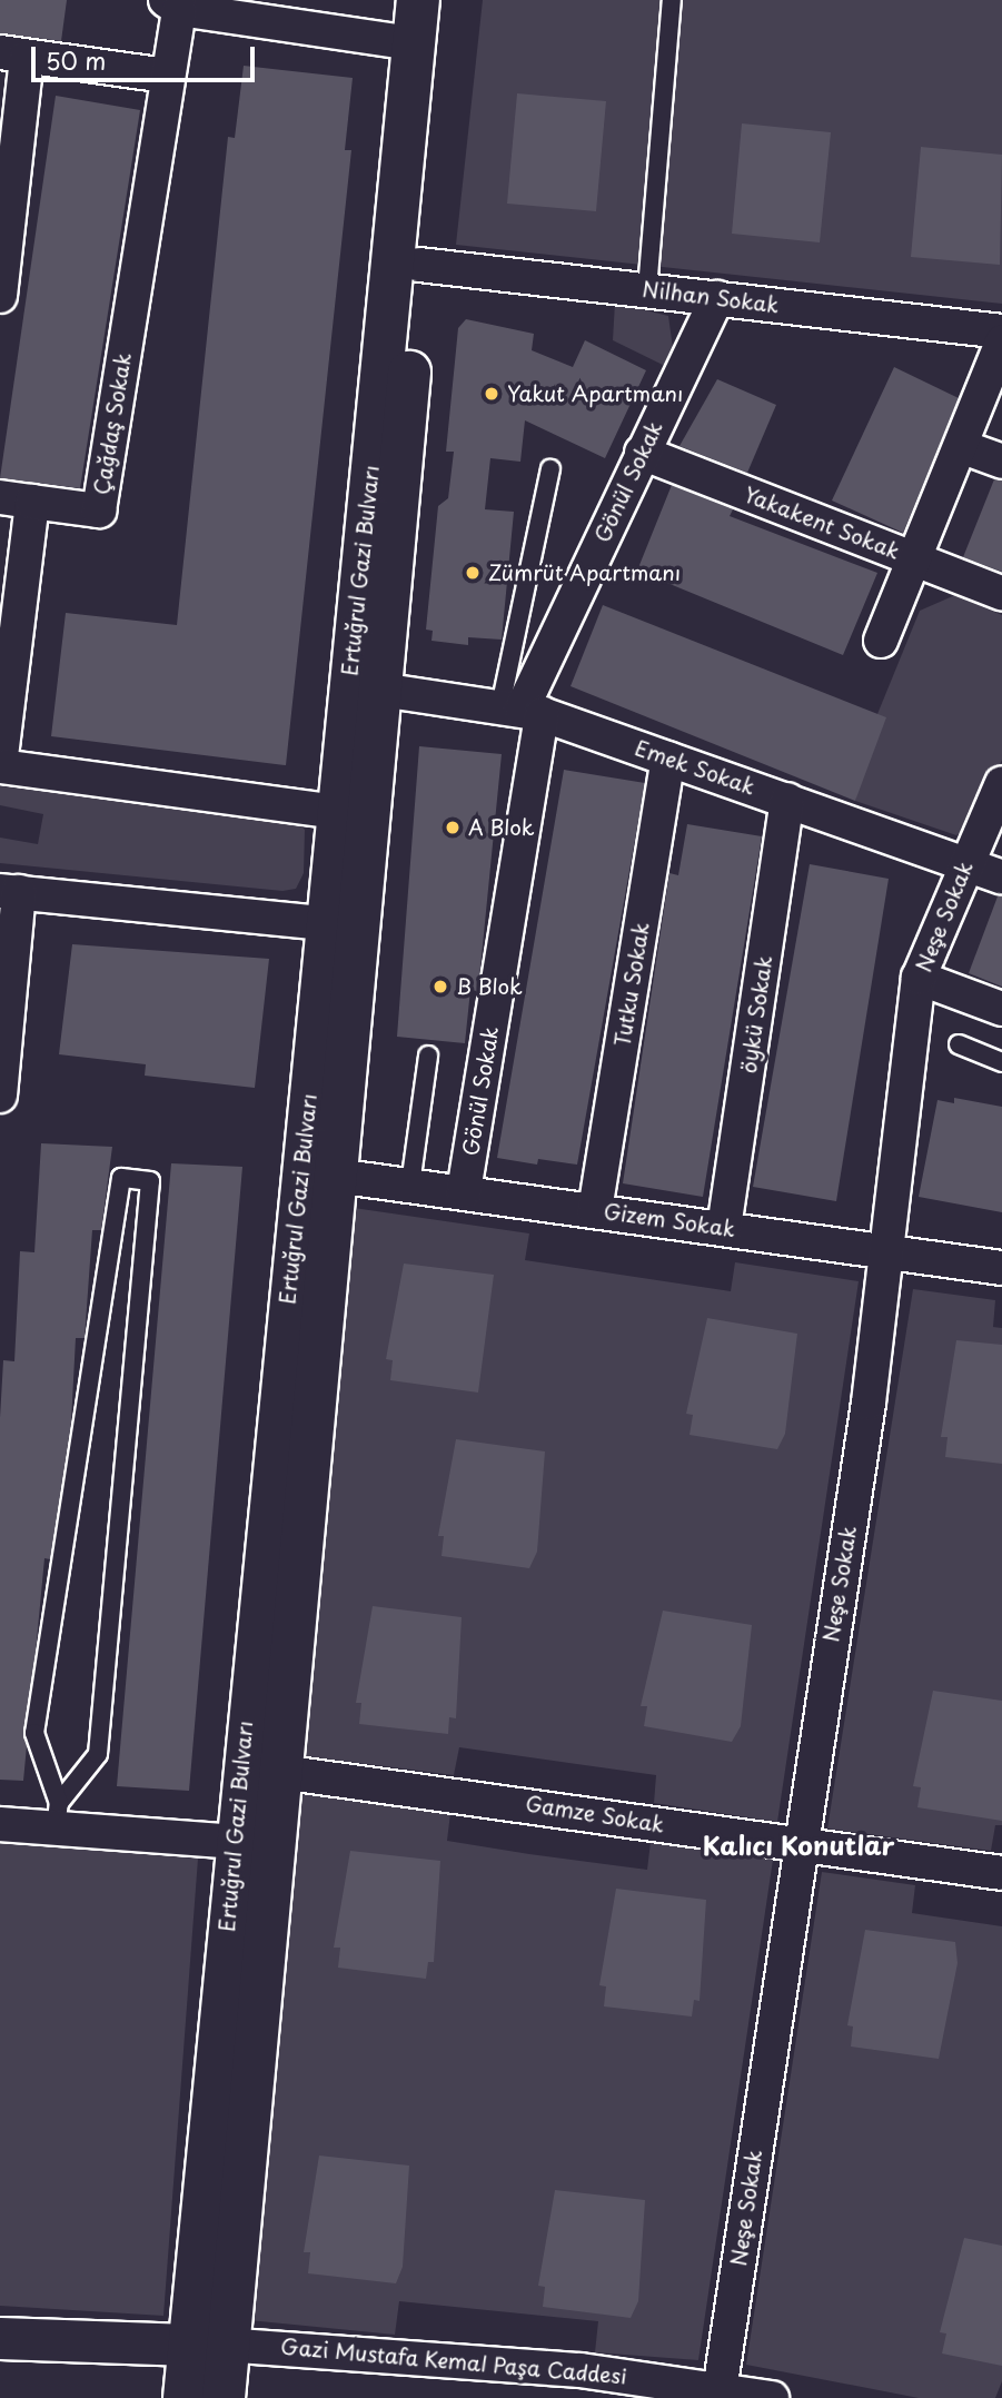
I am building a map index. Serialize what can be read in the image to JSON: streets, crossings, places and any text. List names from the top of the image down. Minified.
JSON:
{"streets":{"main road":["Ertuğrul Gazi Bulvarı"],"street":["Nilhan Sokak","Çağdaş Sokak","Gönül Sokak","Yakakent Sokak","Emek Sokak","Neşe Sokak","Tutku Sokak","öykü Sokak","Gizem Sokak","Gamze Sokak","Gazi Mustafa Kemal Paşa Caddesi"]},"crossings":[["Nilhan Sokak","Gönül Sokak"],["Nilhan Sokak","Ertuğrul Gazi Bulvarı"],["Gönül Sokak","Yakakent Sokak"],["Gönül Sokak","Emek Sokak"],["Gönül Sokak","Gizem Sokak"],["Ertuğrul Gazi Bulvarı","Emek Sokak"],["Ertuğrul Gazi Bulvarı","Gizem Sokak"],["Ertuğrul Gazi Bulvarı","Gamze Sokak"],["Ertuğrul Gazi Bulvarı","Gazi Mustafa Kemal Paşa Caddesi"],["Emek Sokak","Neşe Sokak"],["Emek Sokak","Tutku Sokak"],["Emek Sokak","öykü Sokak"],["Neşe Sokak","Gizem Sokak"],["Neşe Sokak","Gamze Sokak"],["Neşe Sokak","Gazi Mustafa Kemal Paşa Caddesi"],["Tutku Sokak","Gizem Sokak"],["öykü Sokak","Gizem Sokak"]],"districts":["Kalıcı Konutlar"],"places":["Yakut Apartmanı","Zümrüt Apartmanı","A Blok","B Blok"],"scale_bar":"50 m"}
